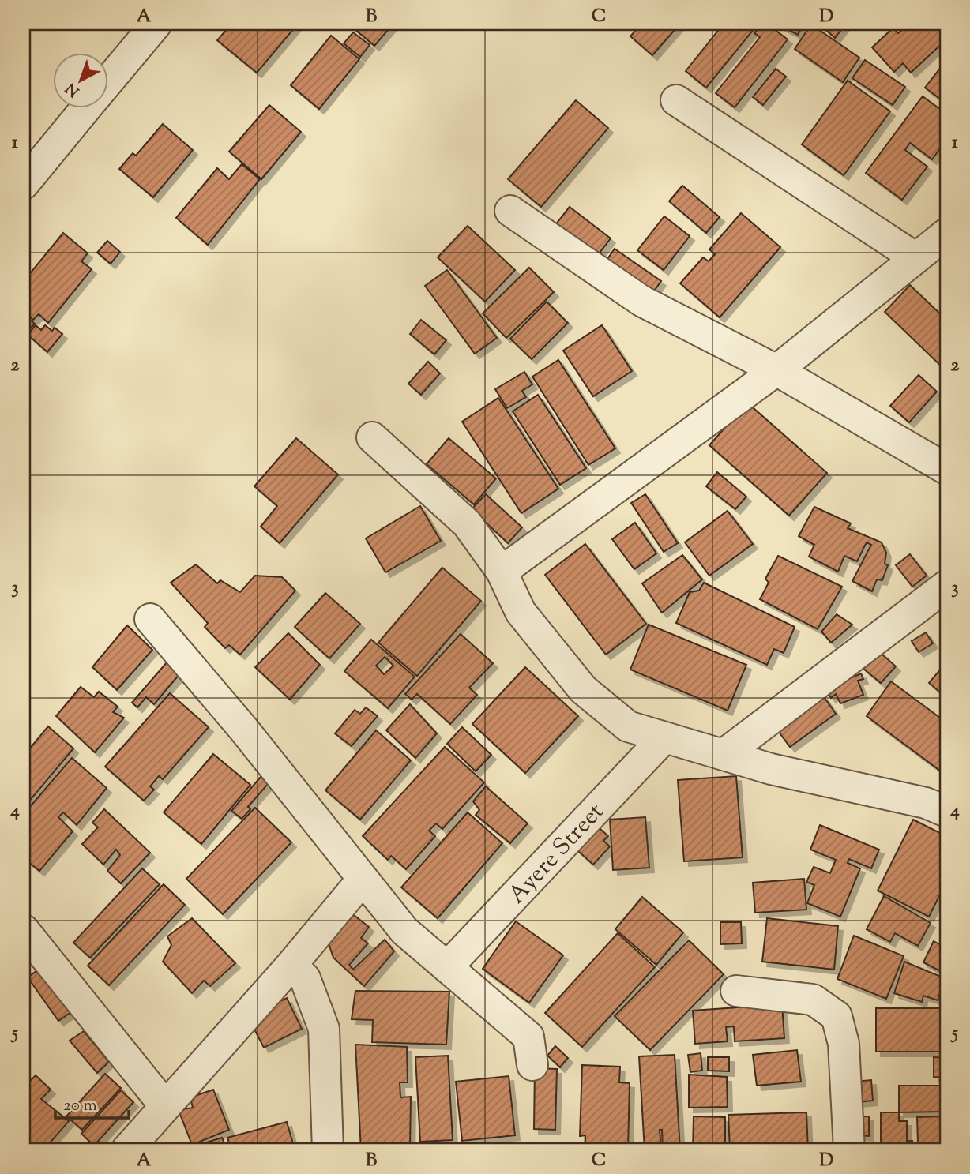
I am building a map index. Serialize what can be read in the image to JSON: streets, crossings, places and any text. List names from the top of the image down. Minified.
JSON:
{"streets":{"street":["Ayere Street"]},"scale_bar":"20 m","north":"bottom left","grid":{"columns":["A","B","C","D"],"rows":["1","2","3","4","5"]}}
